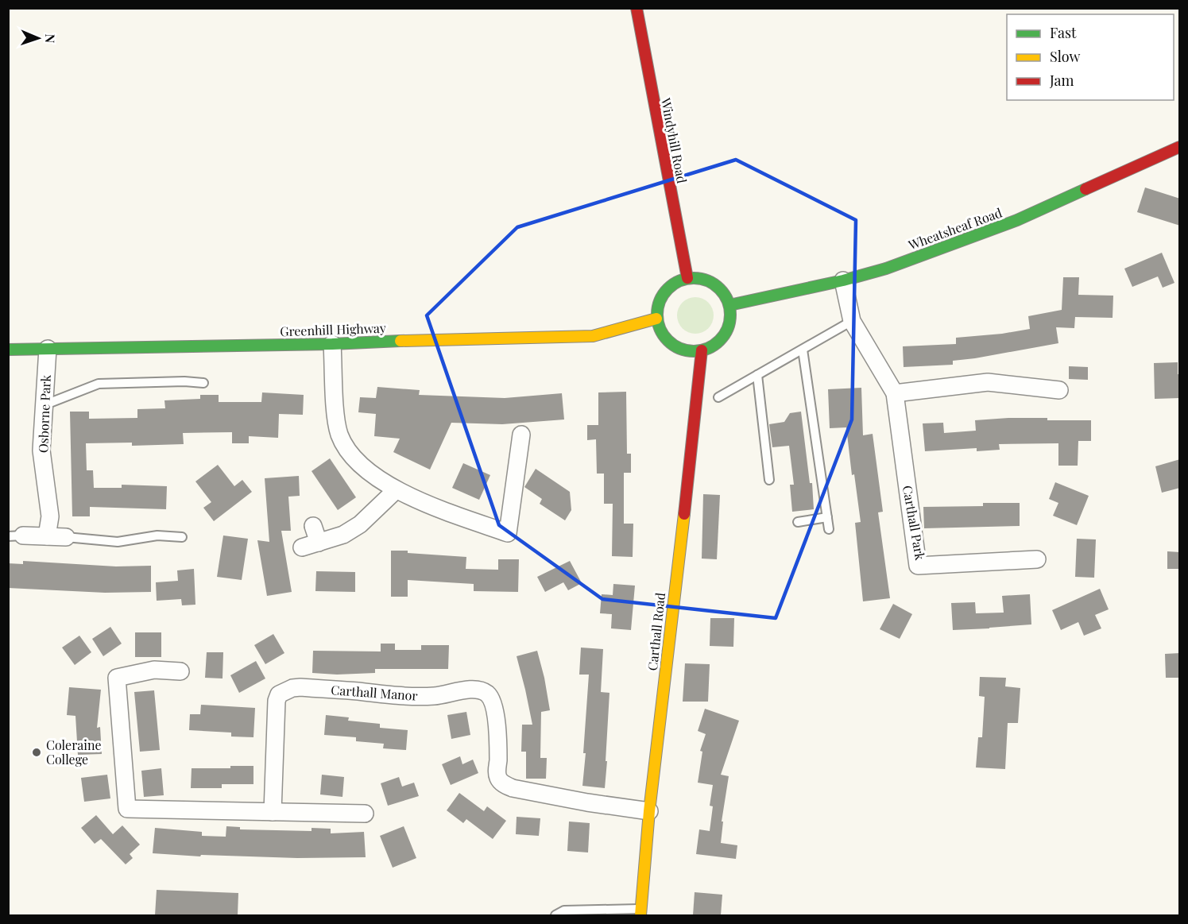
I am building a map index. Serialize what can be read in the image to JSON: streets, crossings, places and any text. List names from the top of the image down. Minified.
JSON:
{"streets":{"main road":["Windyhill Road","Wheatsheaf Road","Greenhill Highway","Carthall Road"],"street":["Osborne Park","Carthall Park","Carthall Manor"]},"crossings":[["Windyhill Road","Wheatsheaf Road"],["Windyhill Road","Greenhill Highway"],["Windyhill Road","Carthall Road"],["Wheatsheaf Road","Greenhill Highway"],["Wheatsheaf Road","Carthall Park"],["Wheatsheaf Road","Carthall Road"],["Greenhill Highway","Osborne Park"],["Greenhill Highway","Carthall Road"],["Carthall Road","Carthall Manor"]],"places":["Coleraine College"],"legend":["Fast","Slow","Jam"],"north":"right"}
